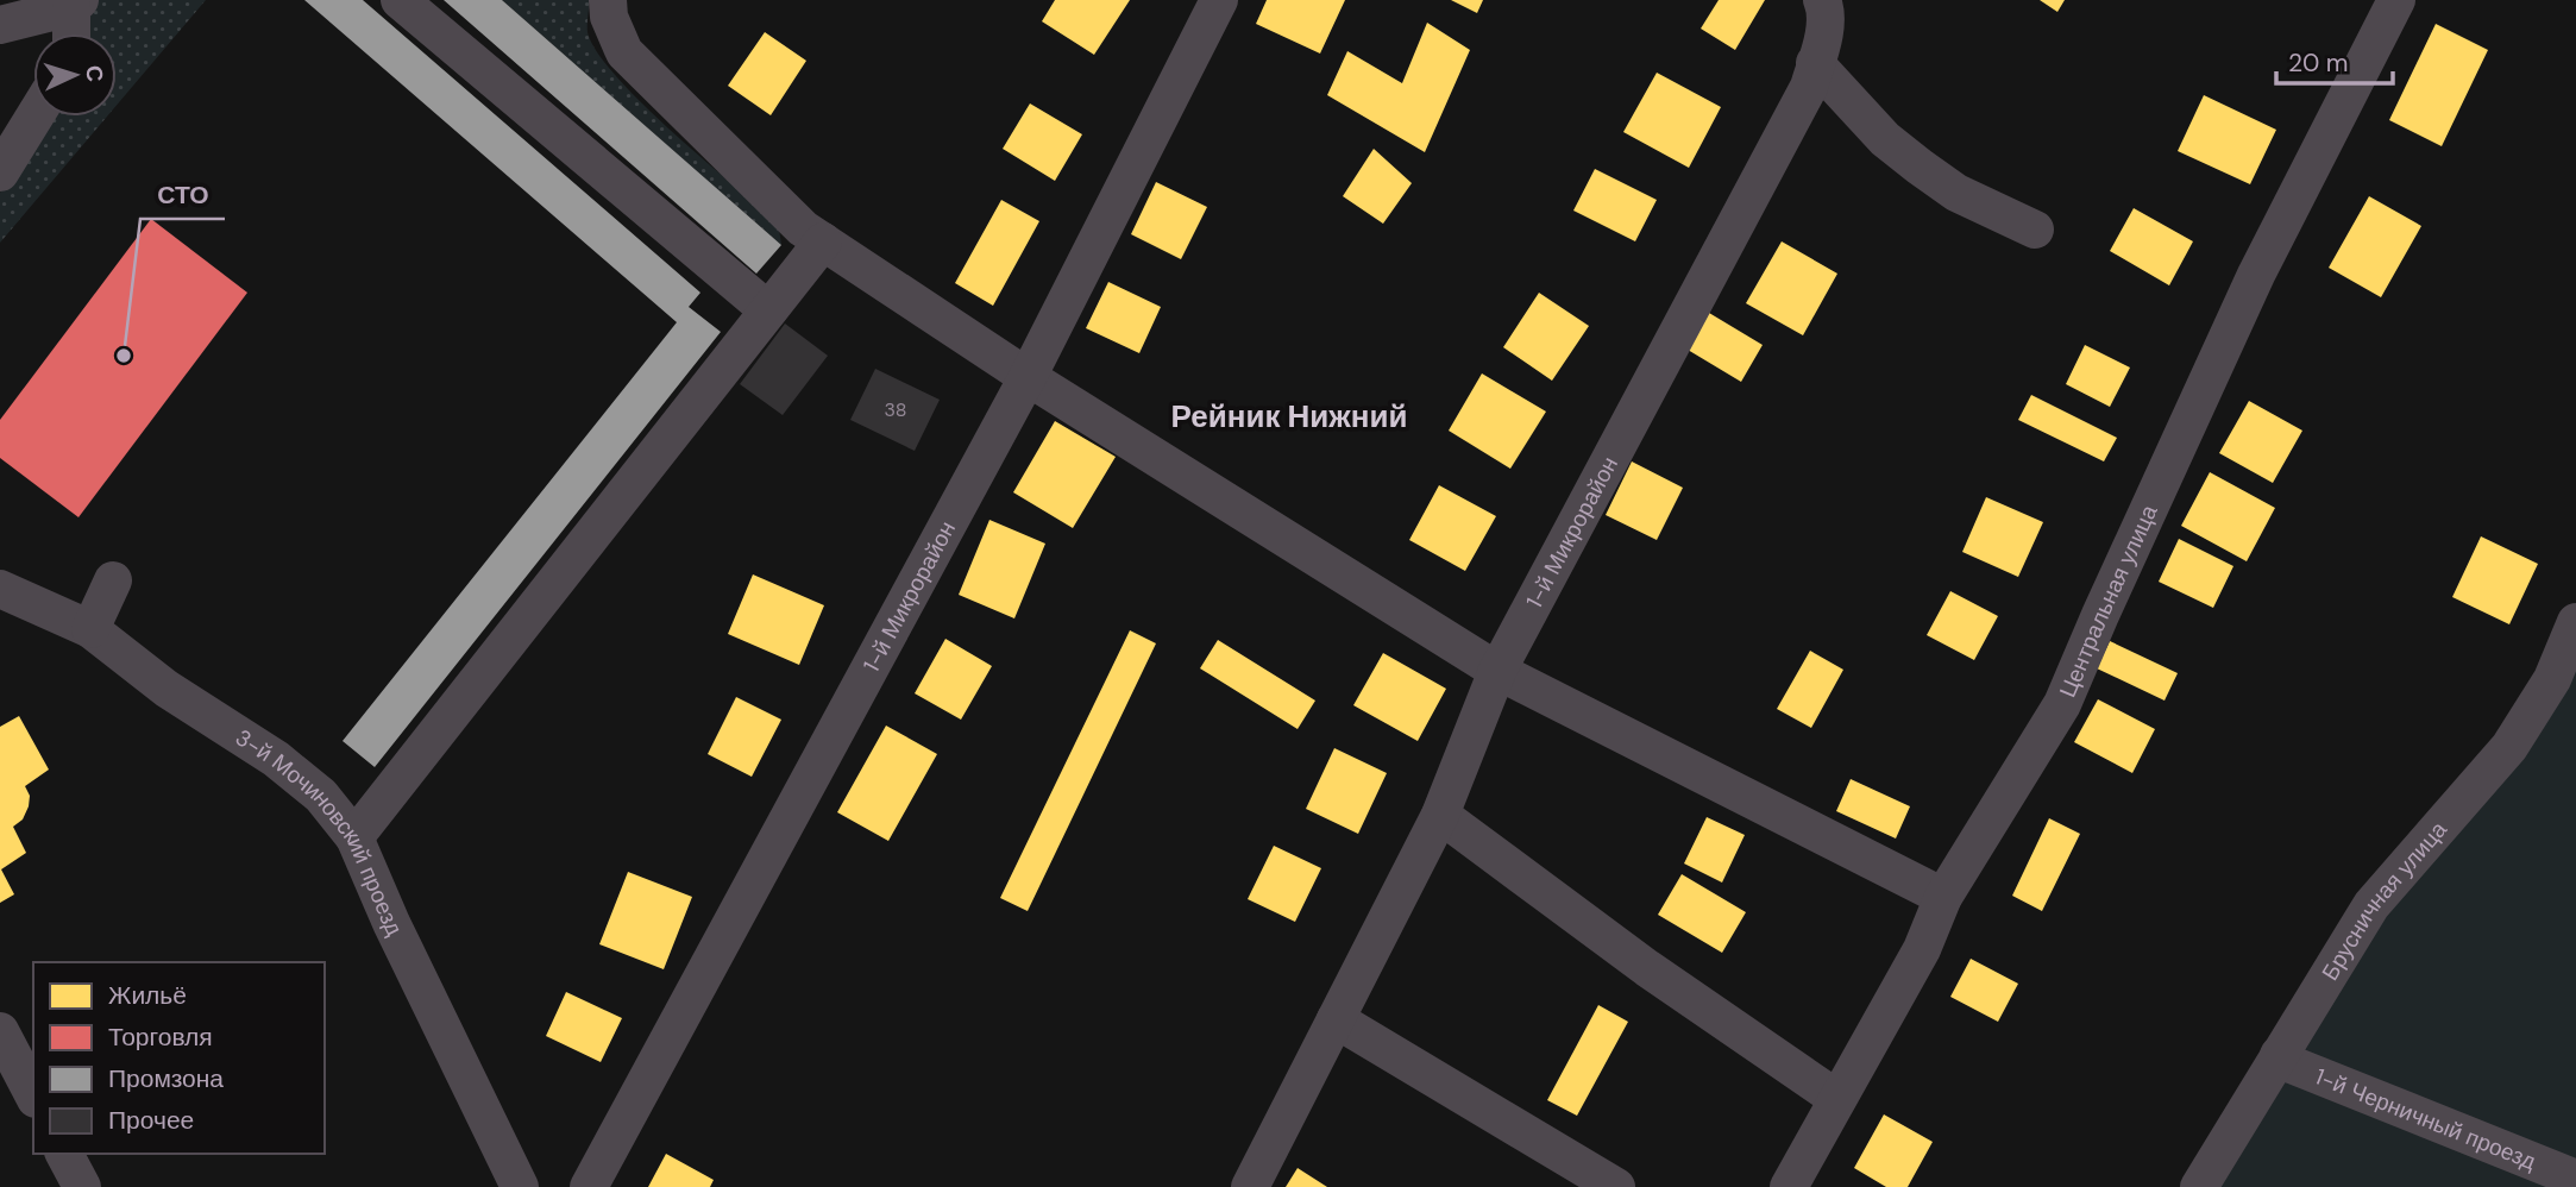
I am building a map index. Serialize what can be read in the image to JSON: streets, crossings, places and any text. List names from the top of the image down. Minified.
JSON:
{"streets":{"street":["1-й Микрорайон","Центральная улица","3-й Мочиновский проезд","Брусничная улица","1-й Черничный проезд"]},"crossings":[["Брусничная улица","1-й Черничный проезд"]],"districts":["Рейник Нижний"],"places":["СТО"],"house_numbers":["38"],"legend":["Жильё","Торговля","Промзона","Прочее"],"scale_bar":"20 m","north":"right"}
